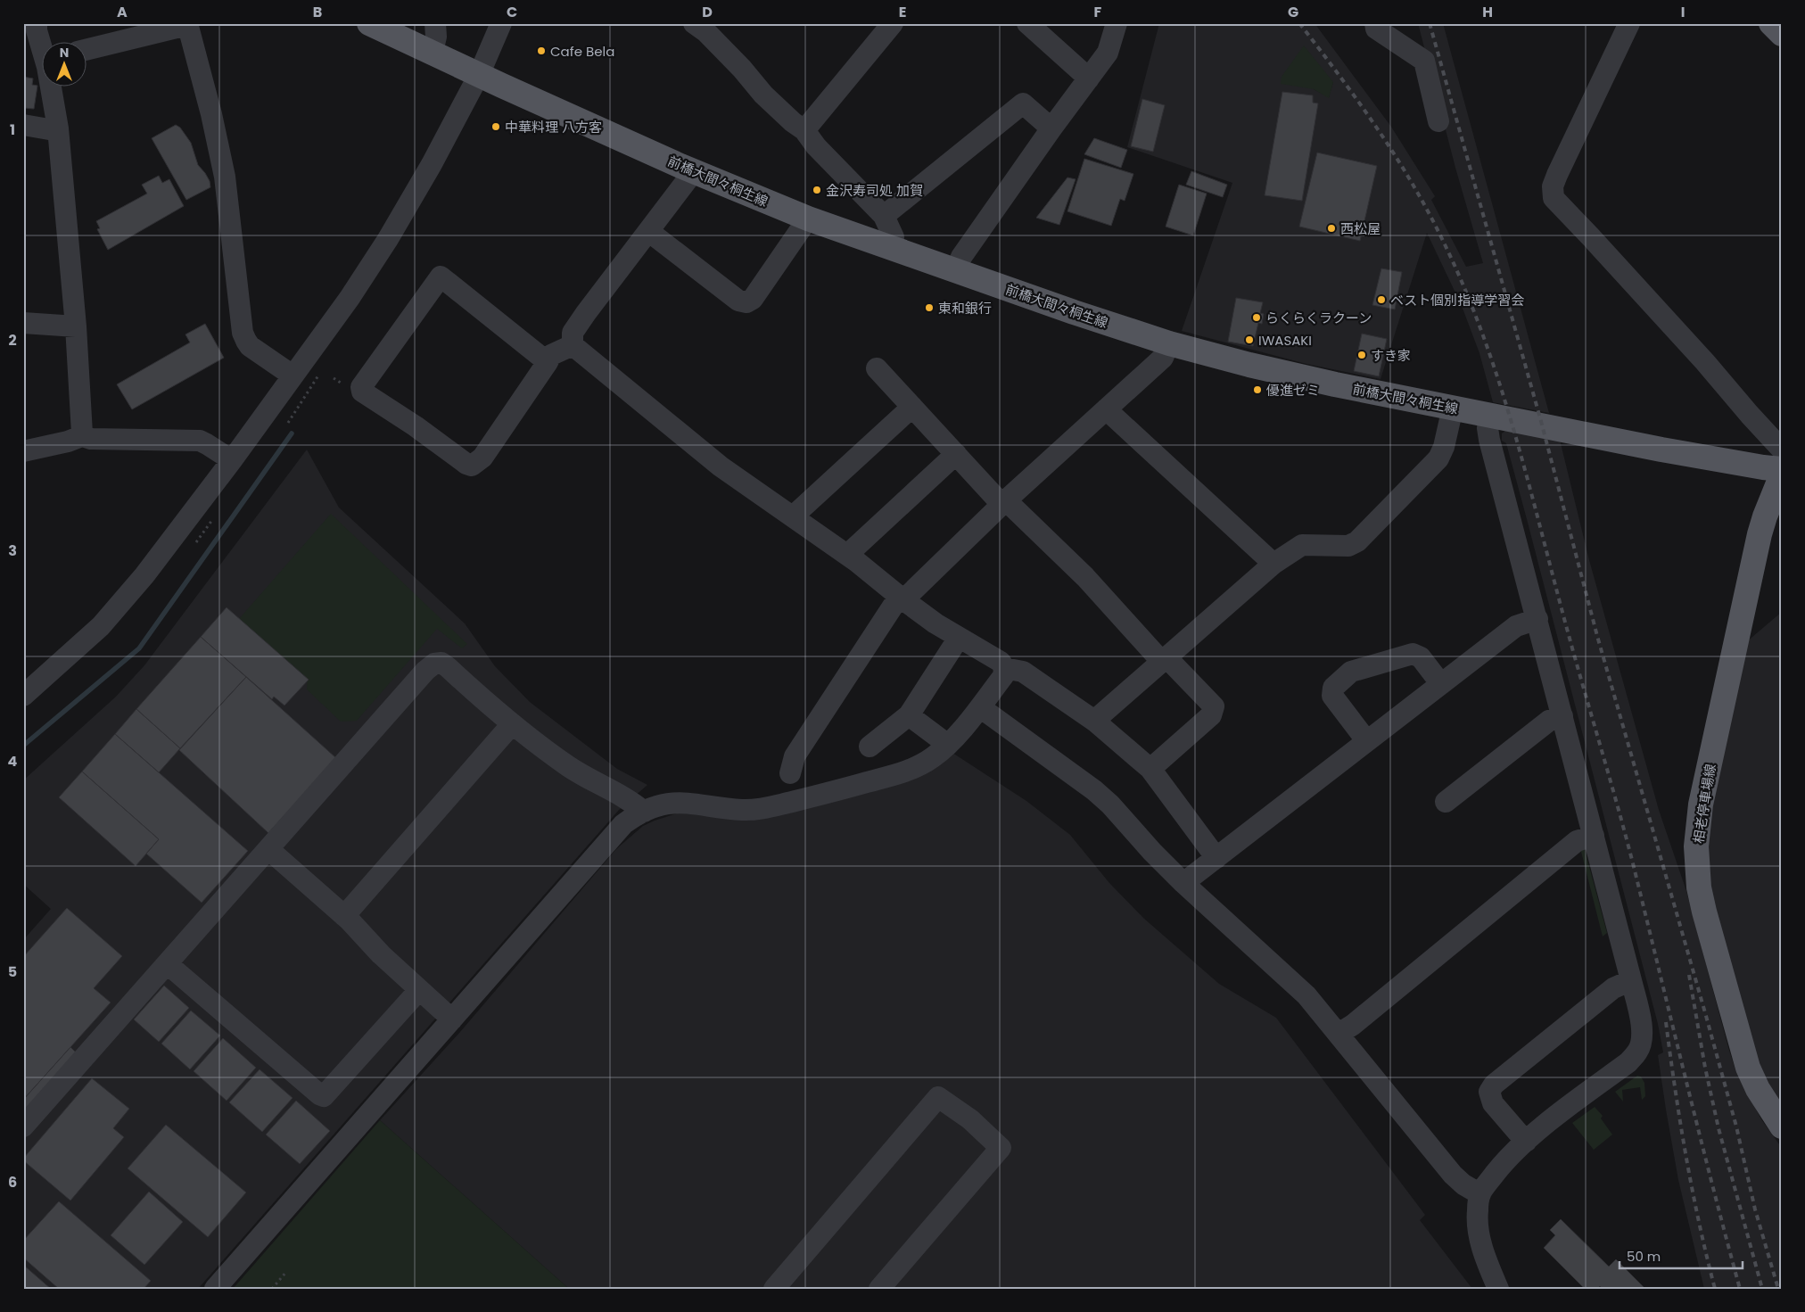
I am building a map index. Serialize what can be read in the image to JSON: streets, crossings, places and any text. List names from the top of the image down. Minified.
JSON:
{"streets":{"main road":["前橋大間々桐生線","相老停車場線"]},"places":["Cafe Bela","中華料理 八方客","金沢寿司処 加賀","西松屋","ベスト個別指導学習会","東和銀行","らくらくラクーン","IWASAKI","すき家","優進ゼミ"],"scale_bar":"50 m","north":"top","grid":{"columns":["A","B","C","D","E","F","G","H","I"],"rows":["1","2","3","4","5","6"]}}
